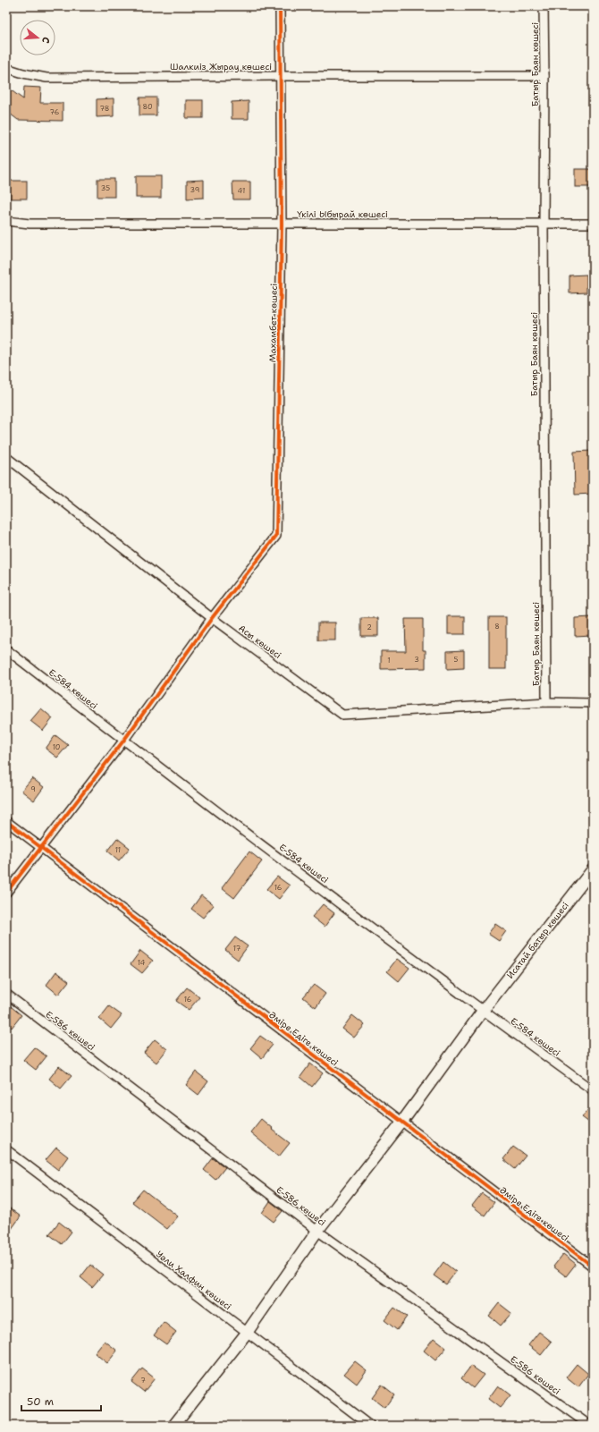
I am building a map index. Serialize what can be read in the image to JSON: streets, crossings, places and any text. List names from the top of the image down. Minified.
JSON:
{"streets":{"street":["Батыр Баян көшесі","Шалкиіз Жырау көшесі","Үкілі Ыбырай көшесі","Махамбет көшесі","Асы көшесі","Е-584 көшесі","Исатай батыр көшесі","Е-586 көшесі","Әміре Едіге көшесі","Уәли Халфин көшесі"]},"crossings":[["Батыр Баян көшесі","Шалкиіз Жырау көшесі"],["Батыр Баян көшесі","Үкілі Ыбырай көшесі"],["Батыр Баян көшесі","Асы көшесі"],["Шалкиіз Жырау көшесі","Махамбет көшесі"],["Үкілі Ыбырай көшесі","Махамбет көшесі"],["Махамбет көшесі","Асы көшесі"],["Махамбет көшесі","Е-584 көшесі"],["Махамбет көшесі","Әміре Едіге көшесі"],["Е-584 көшесі","Исатай батыр көшесі"],["Исатай батыр көшесі","Е-586 көшесі"],["Исатай батыр көшесі","Әміре Едіге көшесі"],["Исатай батыр көшесі","Уәли Халфин көшесі"]],"house_numbers":["80","78","76","35","39","41","8","2","3","5","1","10","9","11","16","17","14","16","7"],"scale_bar":"50 m","north":"right"}
